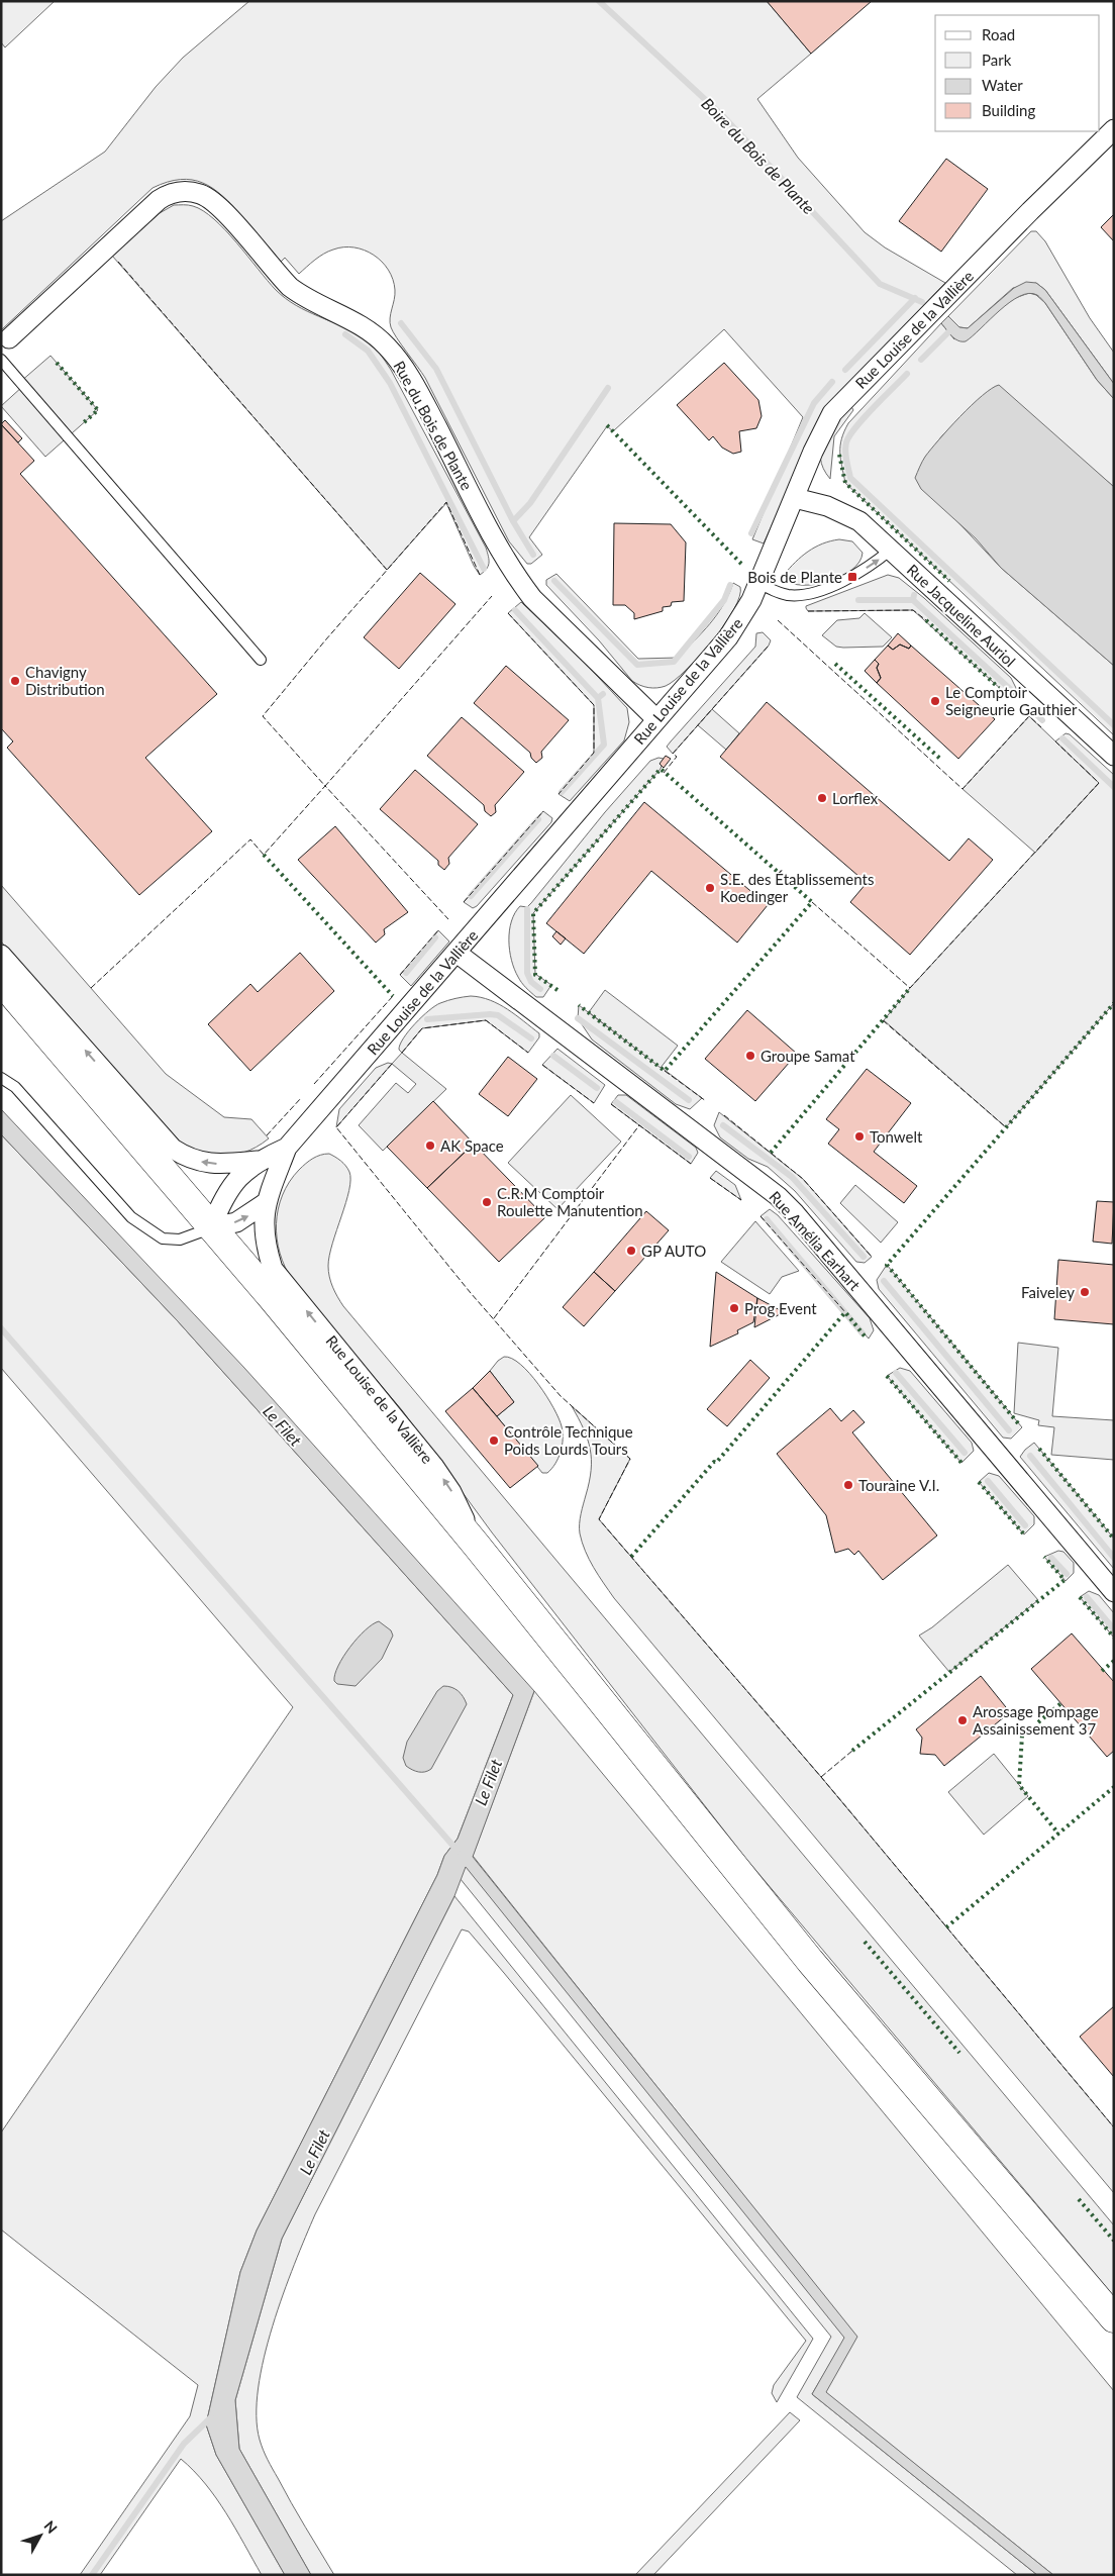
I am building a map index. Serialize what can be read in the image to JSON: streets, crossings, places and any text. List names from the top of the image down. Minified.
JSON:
{"streets":{"street":["Rue Louise de la Vallière","Rue du Bois de Plante","Rue Jacqueline Auriol","Rue Amélia Earhart"]},"crossings":[["Rue Louise de la Vallière","Rue du Bois de Plante"],["Rue Louise de la Vallière","Rue Jacqueline Auriol"],["Rue Louise de la Vallière","Rue Amélia Earhart"]],"water":["Boire du Bois de Plante","Le Filet"],"places":{"transit":["Bois de Plante"],"other":["Chavigny Distribution","Le Comptoir Seigneurie Gauthier","Lorflex","S.E. des Établissements Koedinger","Groupe Samat","Tonwelt","AK Space","C.R.M Comptoir Roulette Manutention","GP AUTO","Faiveley","Prog Event","Contrôle Technique Poids Lourds Tours","Touraine V.I.","Arossage Pompage Assainissement 37"]},"legend":["Road","Park","Water","Building"],"north":"top right"}
